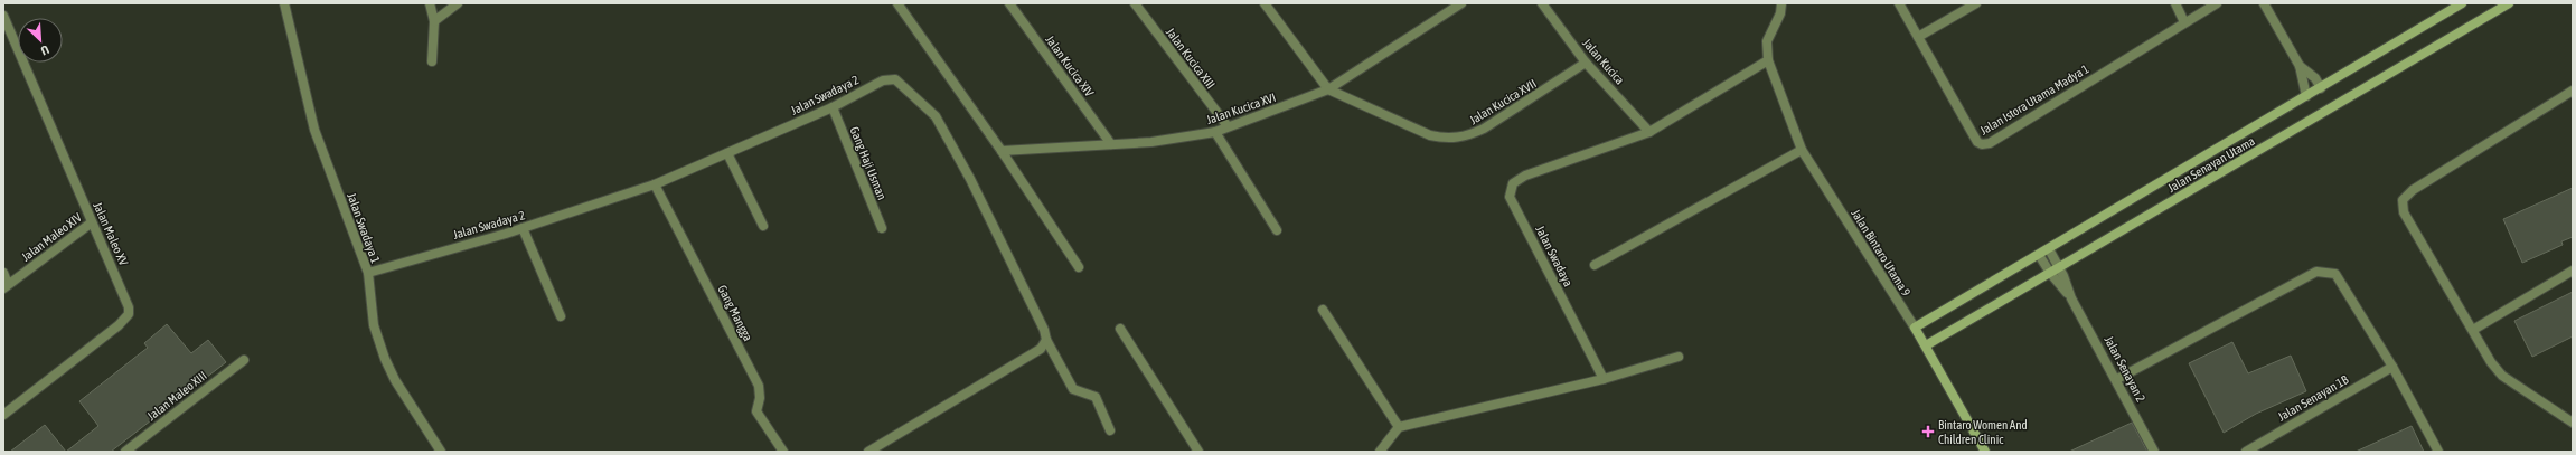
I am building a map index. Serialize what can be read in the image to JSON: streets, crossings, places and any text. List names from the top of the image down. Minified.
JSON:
{"streets":{"street":["Jalan Kucica XIII","Jalan Kucica","Jalan Kucica XIV","Jalan Swadaya 2","Jalan Istora Utama Madya 1","Jalan Kucica XVII","Jalan Kucica XVI","Gang Haji Usman","Jalan Senayan Utama","Jalan Swadaya 1","Jalan Maleo XV","Jalan Maleo XIV","Jalan Bintaro Utama 9","Jalan Swadaya","Gang Mangga","Jalan Senayan 2","Jalan Maleo XIII","Jalan Senayan 1B"]},"crossings":[["Jalan Kucica XIII","Jalan Kucica XVI"],["Jalan Kucica","Jalan Kucica XVII"],["Jalan Kucica","Jalan Swadaya"],["Jalan Kucica XIV","Jalan Kucica XVI"],["Jalan Swadaya 2","Gang Haji Usman"],["Jalan Swadaya 2","Jalan Swadaya 1"],["Jalan Swadaya 2","Gang Mangga"],["Jalan Kucica XVII","Jalan Kucica XVI"],["Jalan Senayan Utama","Jalan Bintaro Utama 9"],["Jalan Senayan Utama","Jalan Senayan 2"],["Jalan Maleo XV","Jalan Maleo XIV"],["Jalan Bintaro Utama 9","Jalan Swadaya"]],"places":{"health":["Bintaro Women And Children Clinic"]},"north":"bottom right"}
